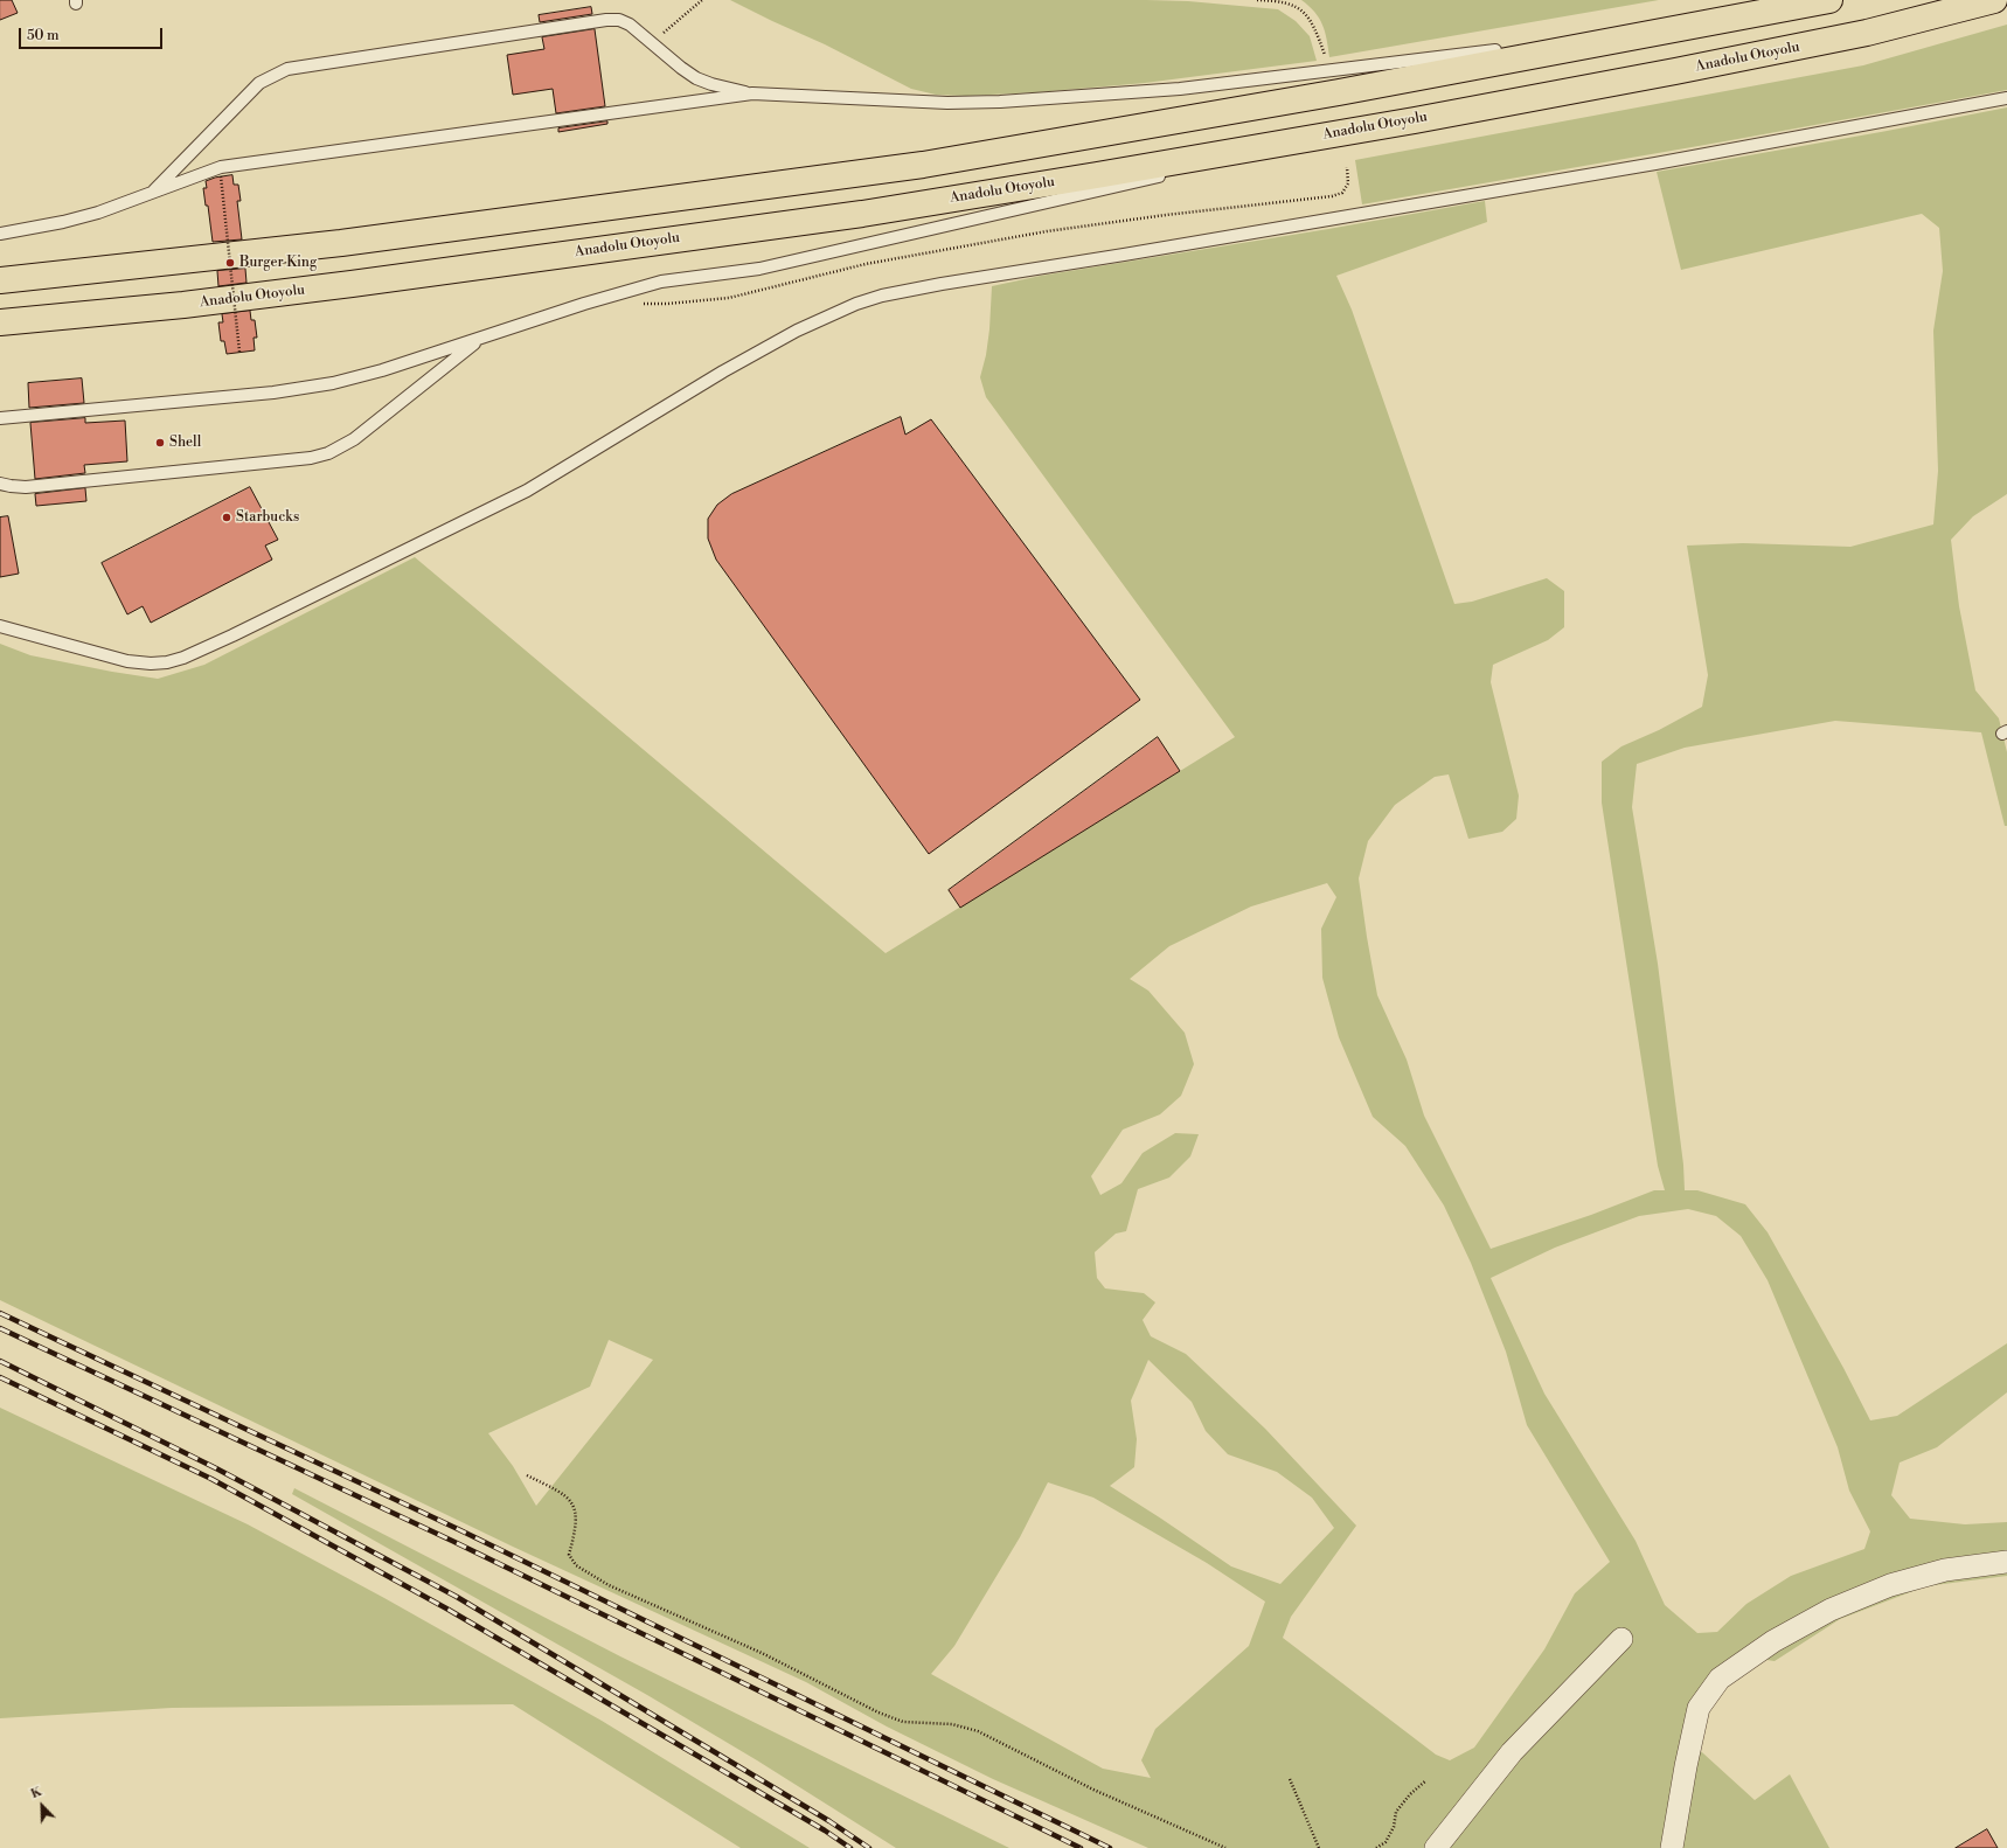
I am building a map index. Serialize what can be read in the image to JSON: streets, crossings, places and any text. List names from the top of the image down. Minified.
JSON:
{"streets":{"highway":["Anadolu Otoyolu"]},"places":["Burger King","Shell","Starbucks"],"scale_bar":"50 m","north":"top left"}
